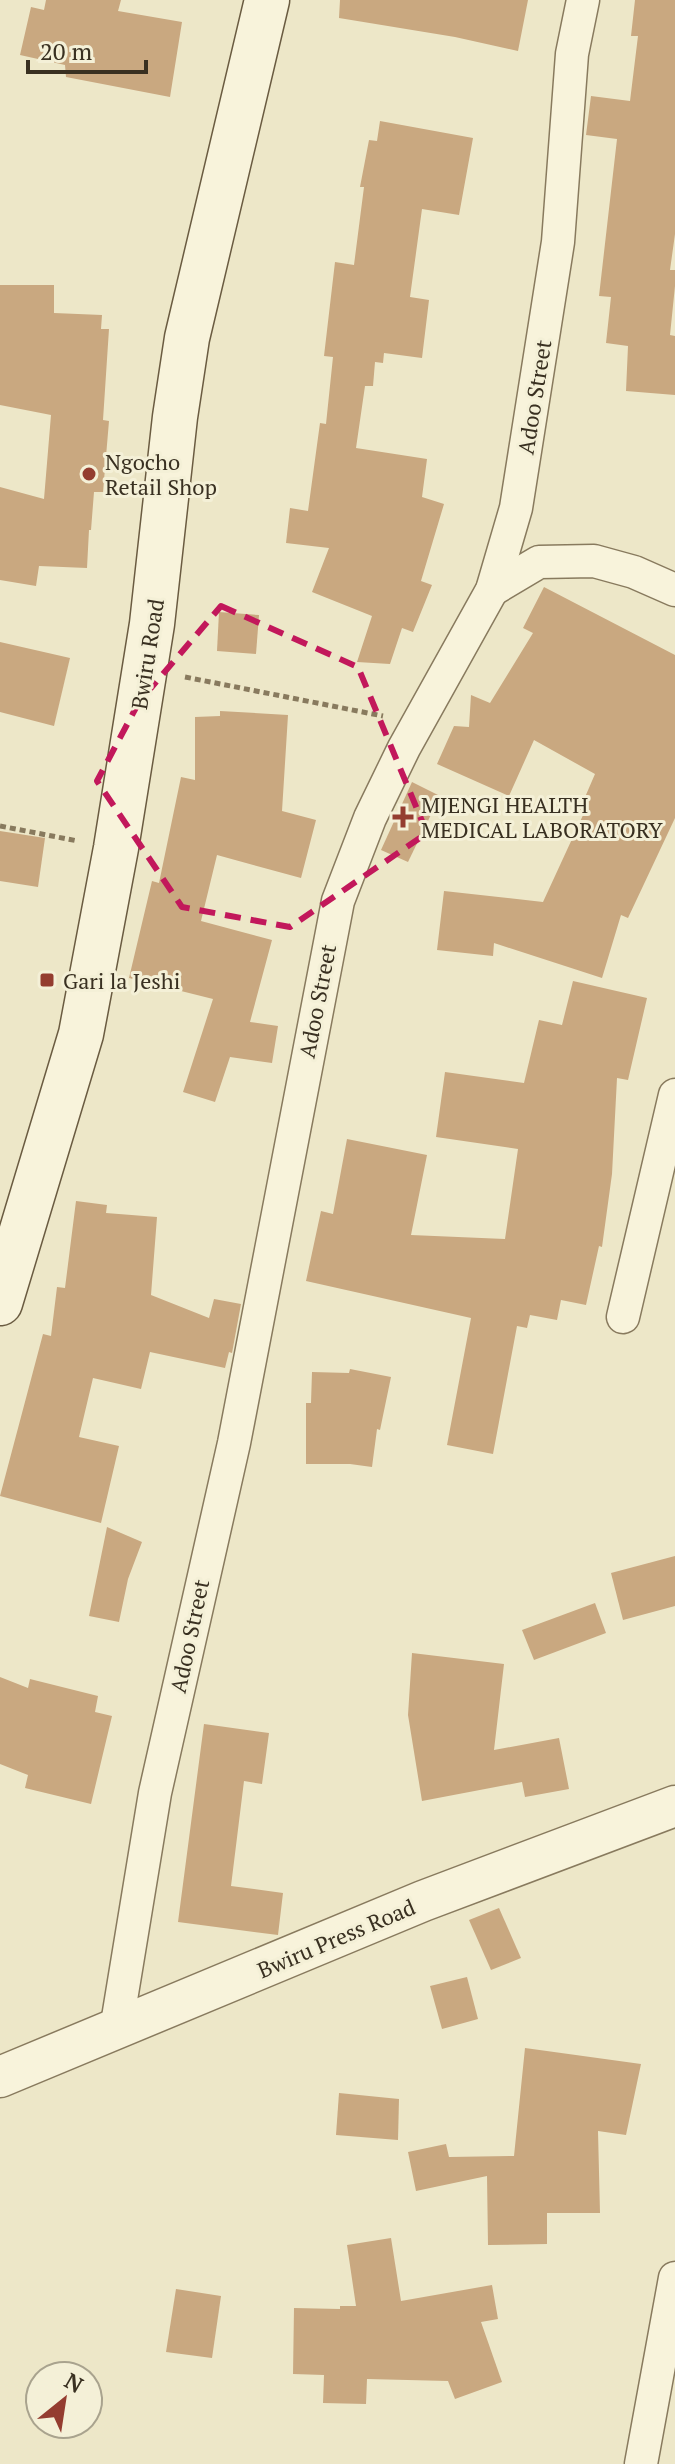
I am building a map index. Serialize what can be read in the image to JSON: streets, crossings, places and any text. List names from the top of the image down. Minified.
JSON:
{"streets":{"main road":["Bwiru Road"],"street":["Adoo Street","Bwiru Press Road"]},"crossings":[["Adoo Street","Bwiru Press Road"]],"places":{"other":["Ngocho Retail Shop"],"health":["MJENGI HEALTH MEDICAL LABORATORY"],"transit":["Gari la Jeshi"]},"scale_bar":"20 m","north":"top right"}
